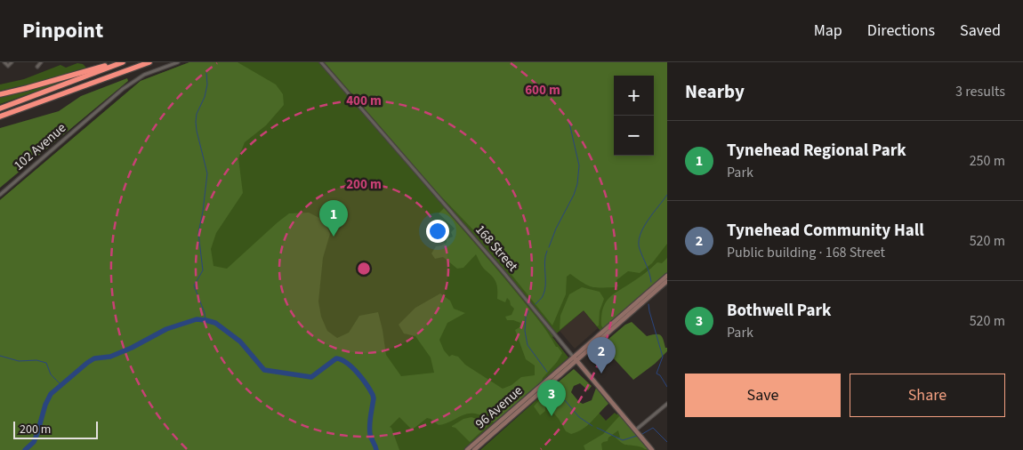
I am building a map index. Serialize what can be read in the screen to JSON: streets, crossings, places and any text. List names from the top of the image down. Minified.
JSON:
{"streets":{"main road":["168 Street","96 Avenue"],"street":["102 Avenue"]},"crossings":[["168 Street","96 Avenue"]],"scale_bar":"200 m","page":{"header":"Pinpoint","nav":["Map","Directions","Saved"],"heading":["Nearby","3 results"],"map_buttons":["+","−"],"list":[{"mark":"1","name":"Tynehead Regional Park","note":"Park","value":"250 m"},{"mark":"2","name":"Tynehead Community Hall","note":"Public building · 168 Street","value":"520 m"},{"mark":"3","name":"Bothwell Park","note":"Park","value":"520 m"}],"pins":["1","2","3"],"buttons":["Save","Share"],"scale":"200 m"},"rings":["600 m","400 m","200 m"]}
